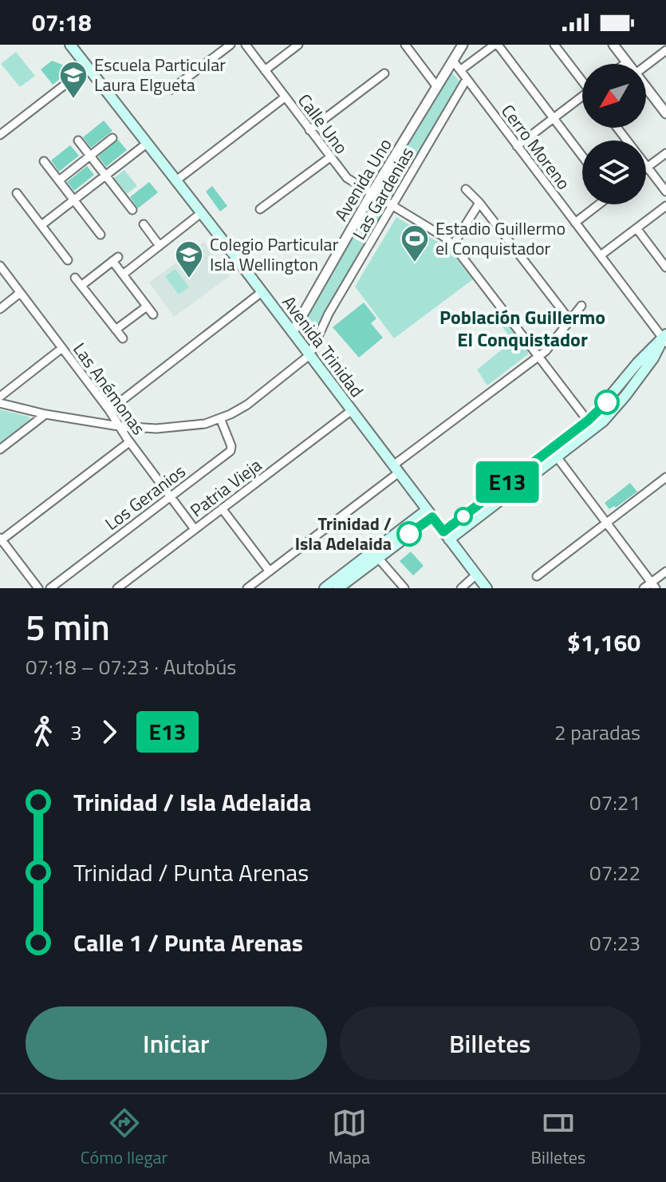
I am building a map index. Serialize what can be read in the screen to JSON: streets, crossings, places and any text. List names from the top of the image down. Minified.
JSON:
{"streets":{"main road":["Avenida Trinidad"],"street":["Calle Uno","Cerro Moreno","Avenida Uno","Las Gardenias","Las Anémonas","Patria Vieja","Los Geranios"]},"crossings":[["Calle Uno","Avenida Uno"],["Calle Uno","Las Gardenias"],["Cerro Moreno","Avenida Uno"],["Cerro Moreno","Las Gardenias"],["Avenida Uno","Avenida Trinidad"],["Las Gardenias","Avenida Trinidad"],["Las Gardenias","Las Anémonas"],["Las Gardenias","Los Geranios"],["Avenida Trinidad","Patria Vieja"],["Las Anémonas","Patria Vieja"],["Las Anémonas","Los Geranios"]],"districts":["Población Guillermo El Conquistador"],"places":{"school or university":["Escuela Particular Laura Elgueta","Colegio Particular Isla Wellington"],"sports":["Estadio Guillermo el Conquistador"],"other":["Trinidad / Isla Adelaida"]},"lines":["bus line E13"],"north":"bottom left","page":{"status":"07:18","on_map":"E13","heading":["5 min","07:18 – 07:23 · Autobús","$1,160"],"legs":["3","E13","2 paradas"],"list":[{"name":"Trinidad / Isla Adelaida","value":"07:21"},{"name":"Trinidad / Punta Arenas","value":"07:22"},{"name":"Calle 1 / Punta Arenas","value":"07:23"}],"buttons":["Iniciar","Billetes"],"tabs":["Cómo llegar","Mapa","Billetes"]}}
